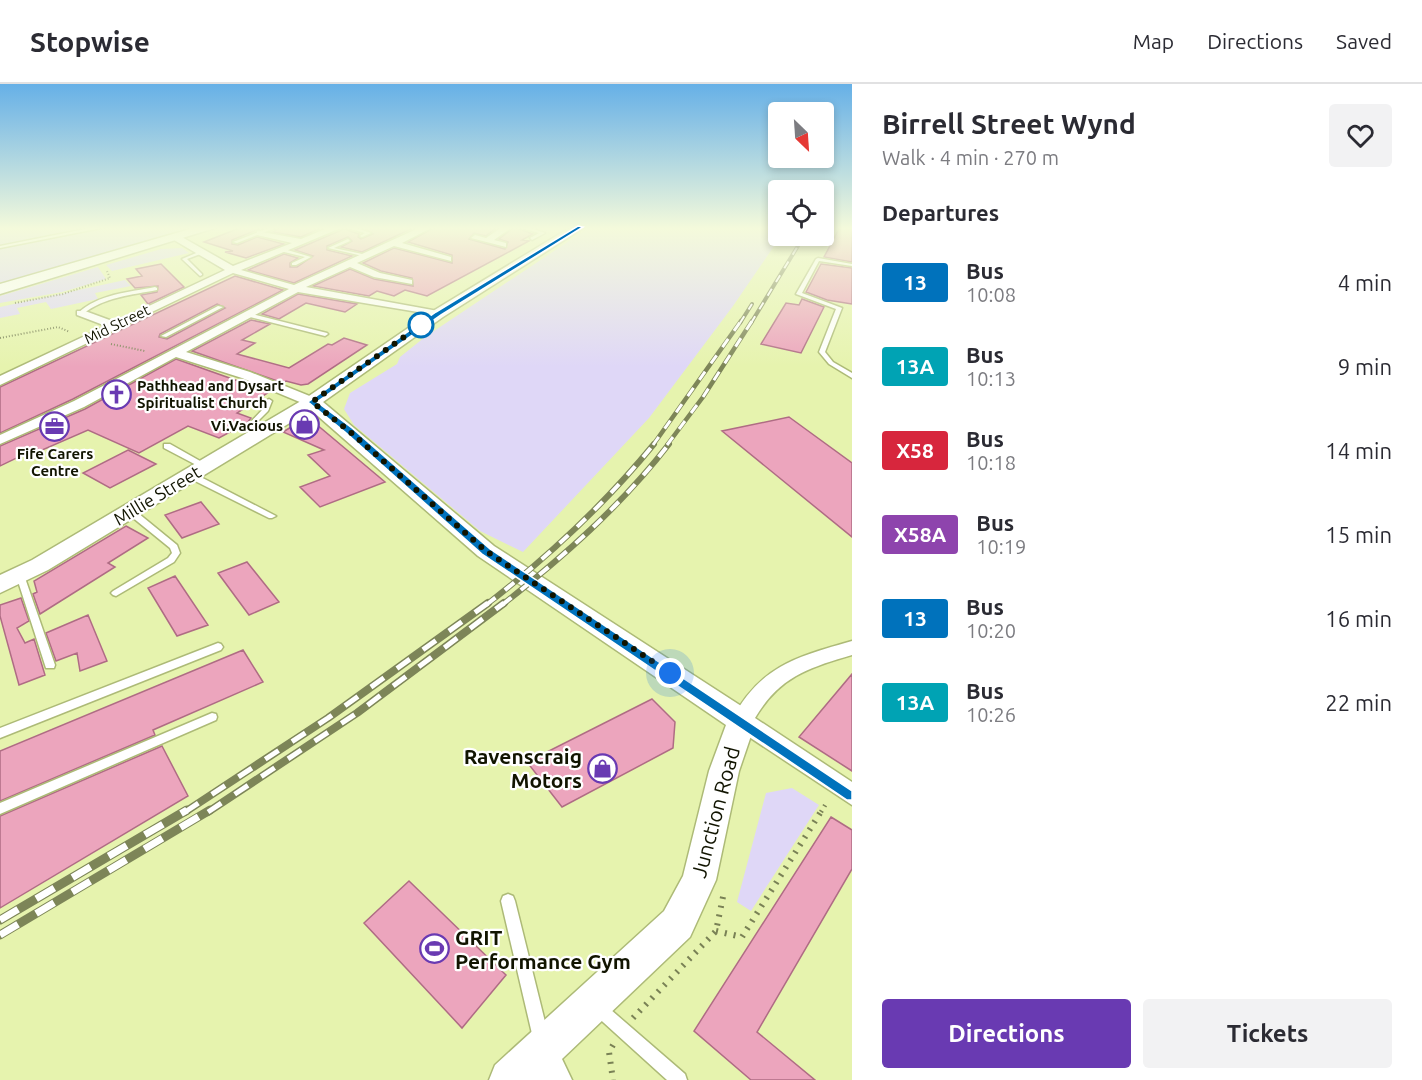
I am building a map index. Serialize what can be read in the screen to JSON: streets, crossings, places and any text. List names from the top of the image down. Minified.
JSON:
{"streets":{"main road":["Millie Street","Junction Road"],"street":["Mid Street"]},"places":{"church":["Pathhead and Dysart Spiritualist Church"],"shop":["Vi.Vacious","Ravenscraig Motors"],"office":["Fife Carers Centre"],"sports":["GRIT Performance Gym"]},"lines":["bus line 13"],"north":"bottom right","page":{"header":"Stopwise","nav":["Map","Directions","Saved"],"heading":[["Birrell Street Wynd","Walk · 4 min · 270 m"],"Departures"],"list":[{"mark":"13","name":"Bus","note":"10:08","value":"4 min"},{"mark":"13A","name":"Bus","note":"10:13","value":"9 min"},{"mark":"X58","name":"Bus","note":"10:18","value":"14 min"},{"mark":"X58A","name":"Bus","note":"10:19","value":"15 min"},{"mark":"13","name":"Bus","note":"10:20","value":"16 min"},{"mark":"13A","name":"Bus","note":"10:26","value":"22 min"}],"buttons":["Directions","Tickets"]}}
